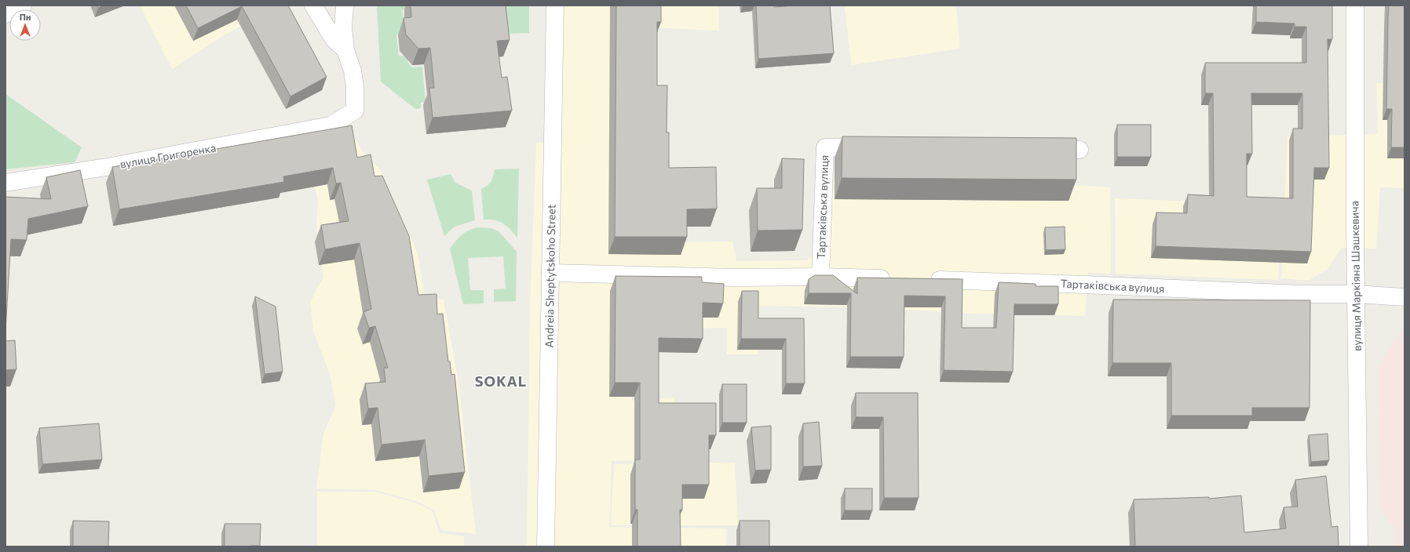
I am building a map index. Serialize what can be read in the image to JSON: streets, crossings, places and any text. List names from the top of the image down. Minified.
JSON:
{"streets":{"street":["вулиця Григоренка","Тартаківська вулиця","Andreia Sheptytskoho Street","вулиця Маркіяна Шашкевича"]},"crossings":[["Тартаківська вулиця","вулиця Маркіяна Шашкевича"]],"districts":["SOKAL"],"north":"top"}
